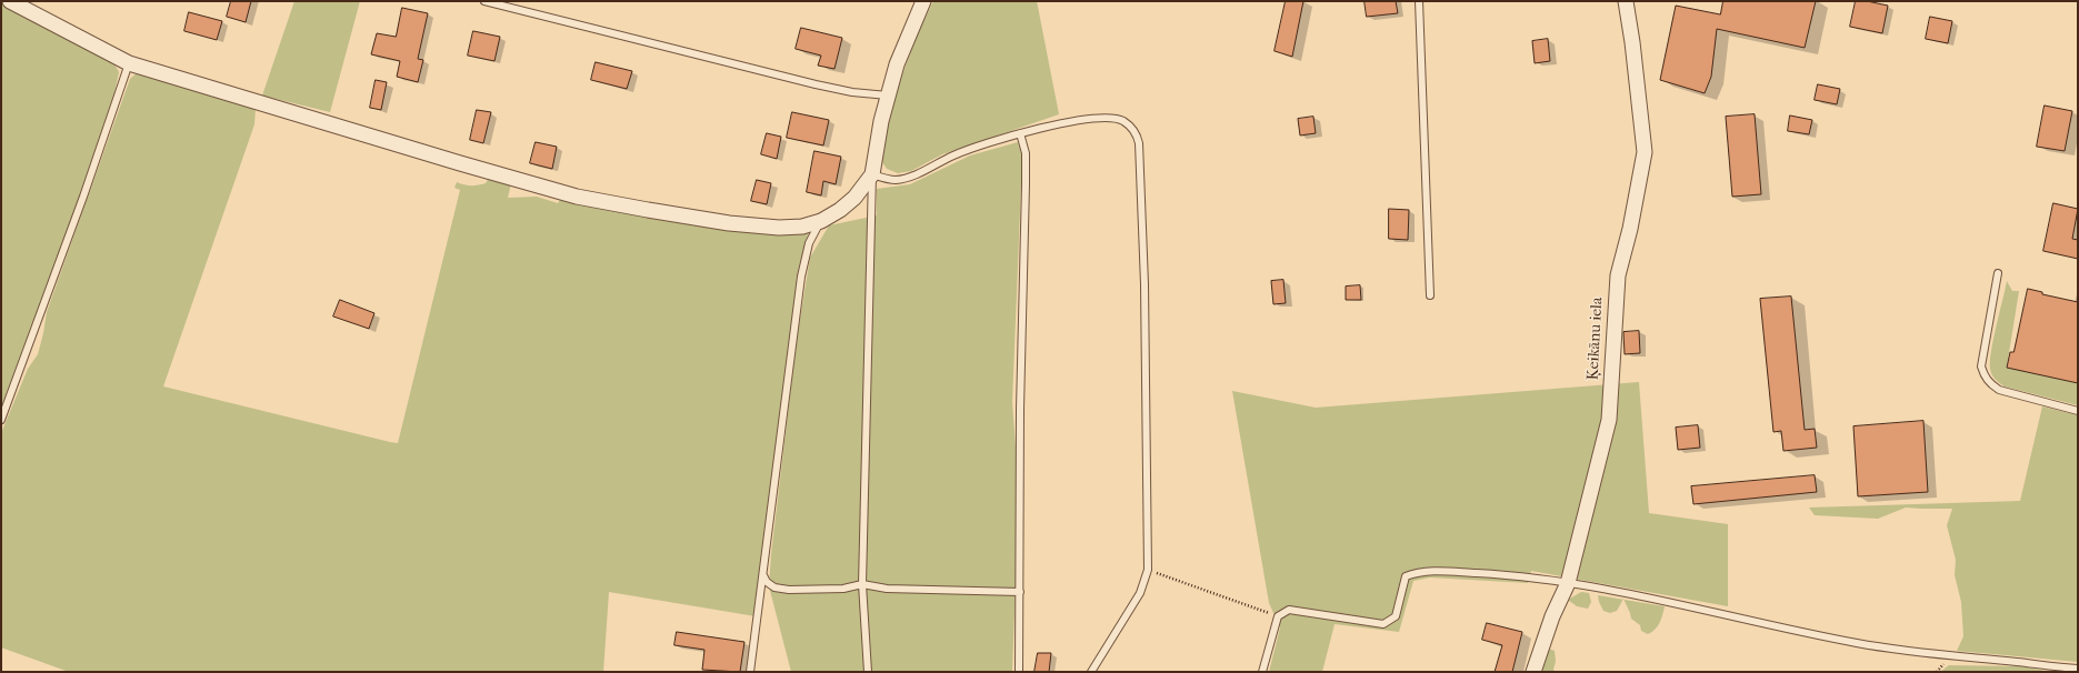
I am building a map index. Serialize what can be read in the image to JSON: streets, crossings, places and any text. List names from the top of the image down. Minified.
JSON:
{"streets":{"street":["Ķeikānu iela"]}}
